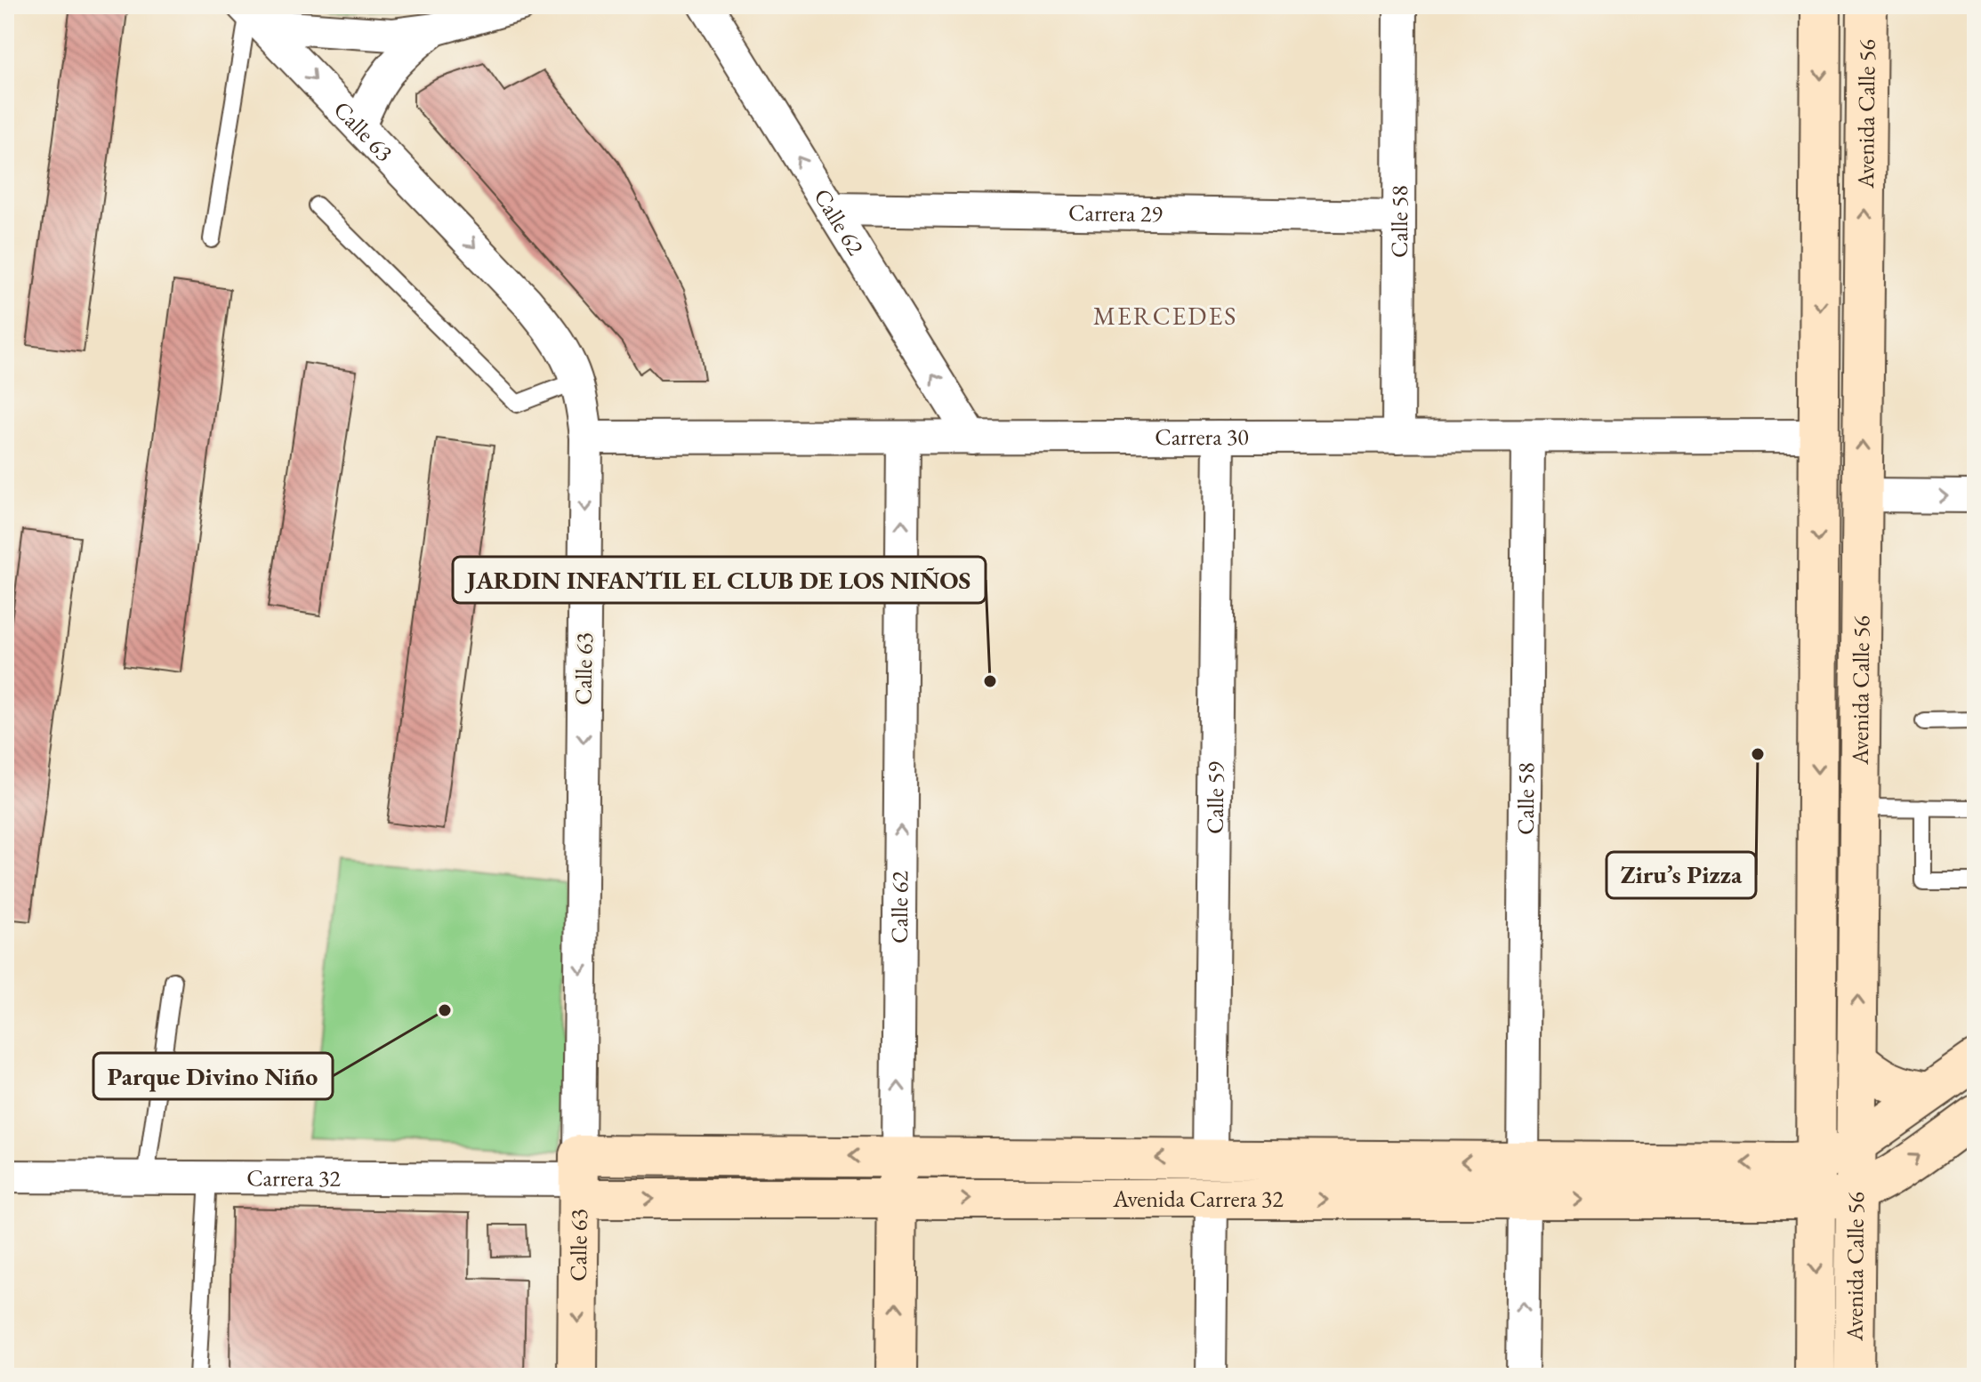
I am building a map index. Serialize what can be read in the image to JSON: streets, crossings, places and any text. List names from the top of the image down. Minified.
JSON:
{"streets":{"street":["Avenida Calle 56","Calle 63","Carrera 29","Calle 62","Calle 58","Carrera 30","Calle 59","Carrera 32","Avenida Carrera 32"]},"crossings":[["Avenida Calle 56","Carrera 30"],["Avenida Calle 56","Avenida Carrera 32"],["Calle 63","Carrera 30"],["Calle 63","Carrera 32"],["Calle 63","Avenida Carrera 32"],["Carrera 29","Calle 62"],["Carrera 29","Calle 58"],["Calle 62","Carrera 30"],["Calle 62","Avenida Carrera 32"],["Calle 58","Carrera 30"],["Calle 58","Avenida Carrera 32"],["Carrera 30","Calle 59"],["Calle 59","Avenida Carrera 32"],["Carrera 32","Avenida Carrera 32"]],"one_way":["Calle 63","Calle 62"],"districts":["MERCEDES"],"places":["JARDIN INFANTIL EL CLUB DE LOS NIÑOS","Ziru’s Pizza","Parque Divino Niño"]}
